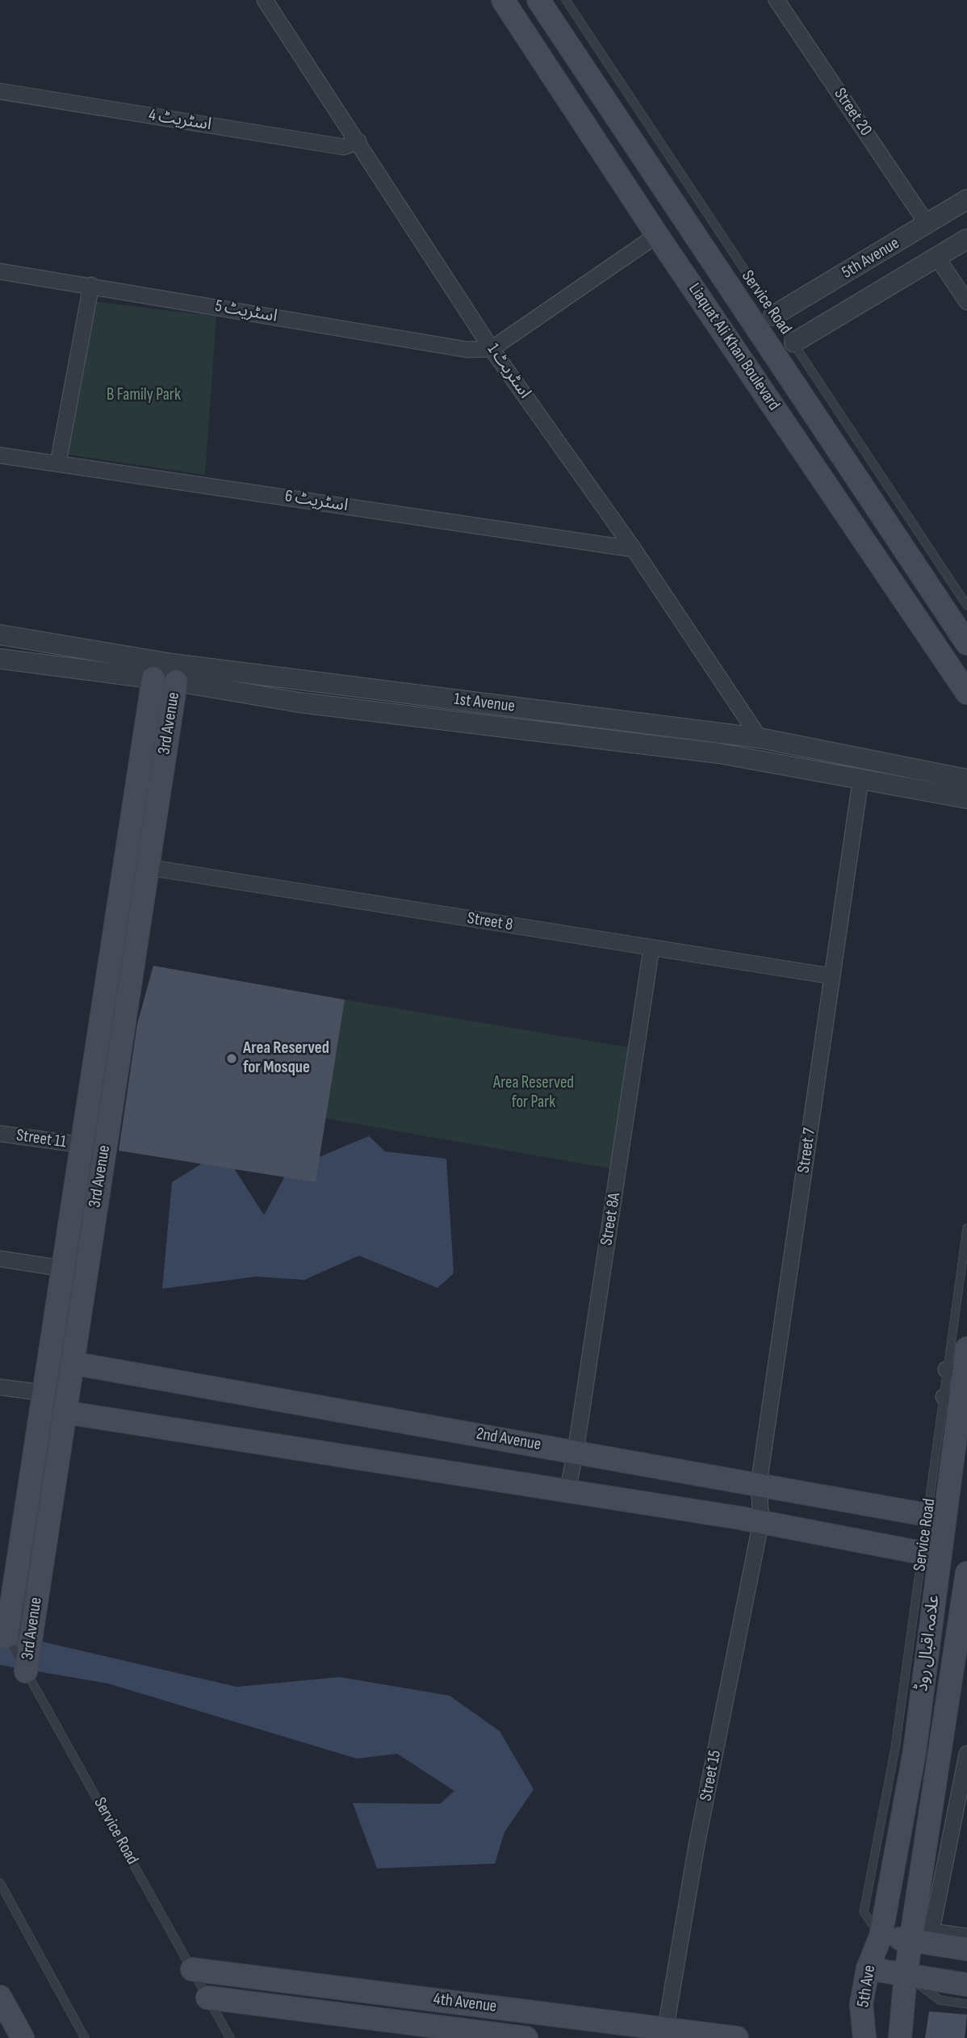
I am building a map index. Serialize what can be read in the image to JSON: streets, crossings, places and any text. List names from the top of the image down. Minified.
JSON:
{"streets":{"main road":["Liaquat Ali Khan Boulevard","3rd Avenue","2nd Avenue","علامہ اقبال روڈ","5th Ave","4th Avenue"],"street":["Street 20","اسٹریٹ 4","5th Avenue","اسٹریٹ 5","اسٹریٹ 1","اسٹریٹ 6","1st Avenue","Street 8","Street 11","Street 7","Street 8A","Street 15"],"lane":["Service Road"]},"crossings":[["Street 20","5th Avenue"],["اسٹریٹ 4","اسٹریٹ 1"],["5th Avenue","Service Road"],["Service Road","3rd Avenue"],["Service Road","4th Avenue"],["اسٹریٹ 5","اسٹریٹ 1"],["اسٹریٹ 1","اسٹریٹ 6"],["اسٹریٹ 1","1st Avenue"],["3rd Avenue","Street 8"],["3rd Avenue","Street 11"],["3rd Avenue","2nd Avenue"],["Street 8","Street 7"],["Street 8","Street 8A"],["Street 7","2nd Avenue"],["Street 7","Street 15"],["Street 8A","2nd Avenue"],["2nd Avenue","علامہ اقبال روڈ"],["علامہ اقبال روڈ","5th Ave"],["Street 15","4th Avenue"]],"parks":["B Family Park","Area Reserved for Park"],"places":["Area Reserved for Mosque"]}
